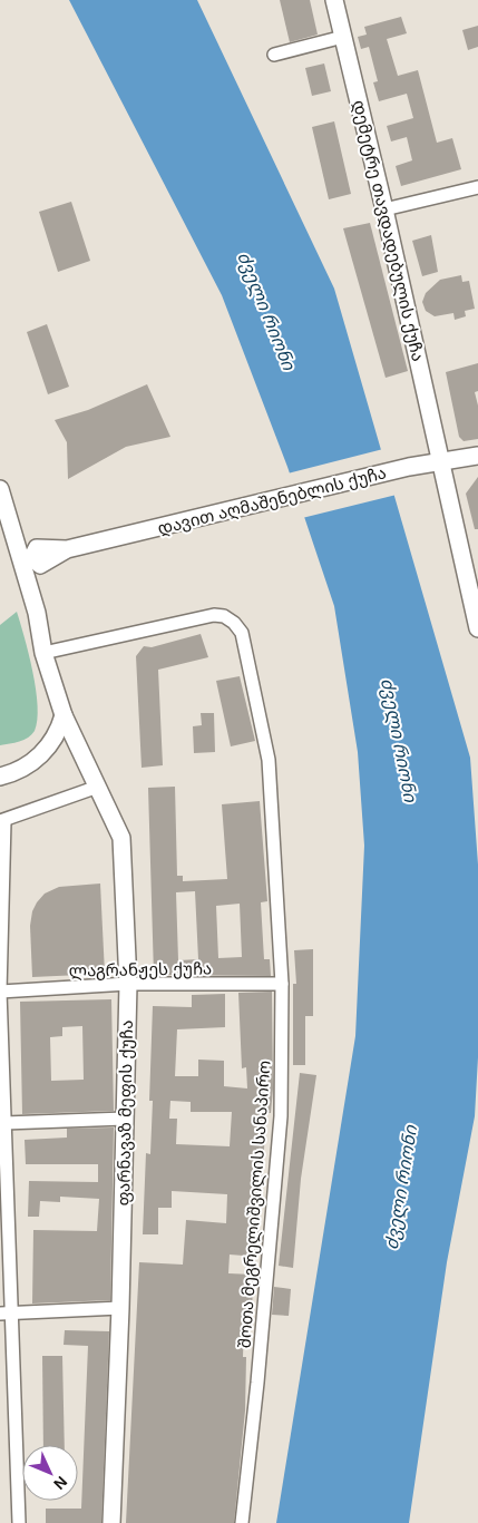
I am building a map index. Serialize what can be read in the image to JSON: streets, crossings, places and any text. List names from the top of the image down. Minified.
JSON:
{"streets":{"street":["დემეტრე თავდადებულის ქუჩა","დავით აღმაშენებლის ქუჩა","ლაგრანჟეს ქუჩა","ფარნავაზ მეფის ქუჩა","შოთა მეგრელიშვილის სანაპირო"]},"crossings":[["დემეტრე თავდადებულის ქუჩა","დავით აღმაშენებლის ქუჩა"],["ლაგრანჟეს ქუჩა","ფარნავაზ მეფის ქუჩა"],["ლაგრანჟეს ქუჩა","შოთა მეგრელიშვილის სანაპირო"],["ფარნავაზ მეფის ქუჩა","შოთა მეგრელიშვილის სანაპირო"]],"water":["ძველი რიონი"],"north":"bottom right"}
